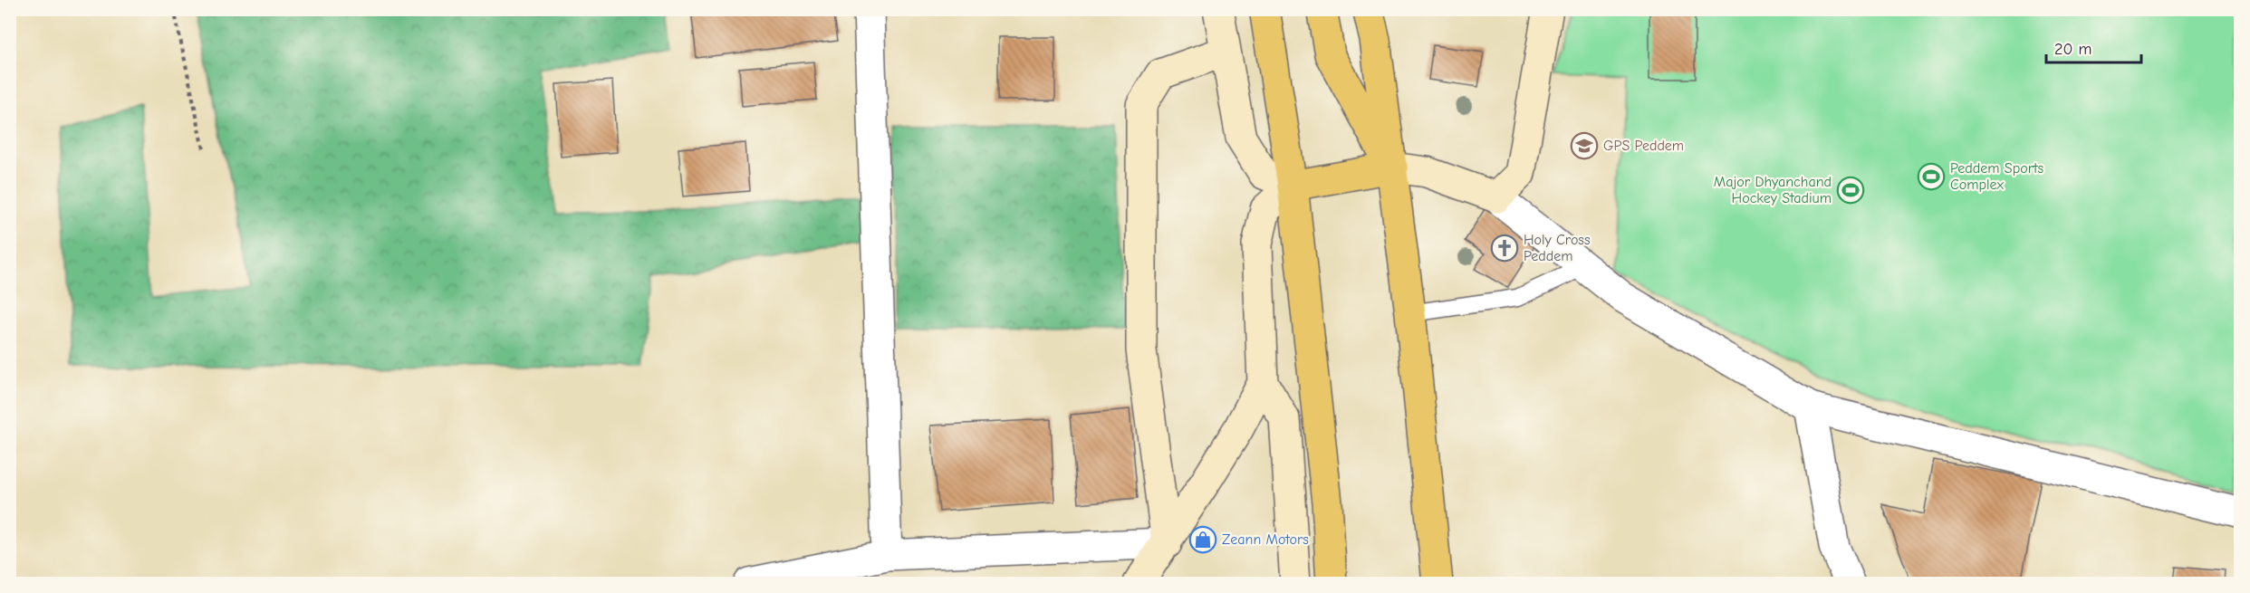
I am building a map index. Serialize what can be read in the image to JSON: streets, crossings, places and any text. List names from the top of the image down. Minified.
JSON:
{"places":{"school or university":["GPS Peddem"],"sports":["Peddem Sports Complex","Major Dhyanchand Hockey Stadium"],"church":["Holy Cross Peddem"],"shop":["Zeann Motors"]},"scale_bar":"20 m"}
